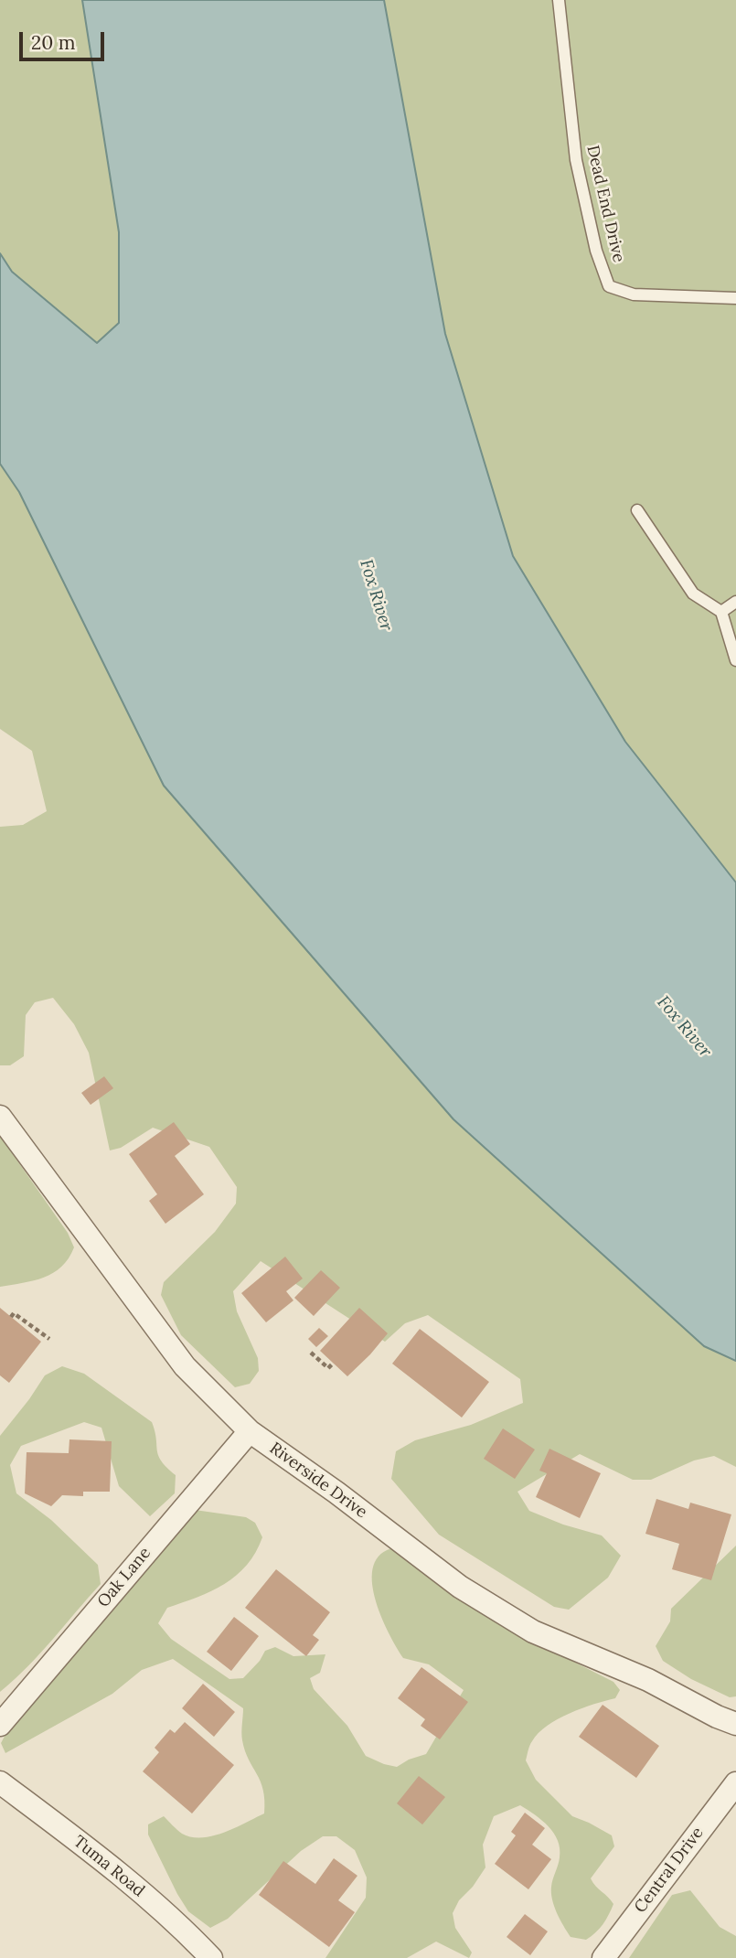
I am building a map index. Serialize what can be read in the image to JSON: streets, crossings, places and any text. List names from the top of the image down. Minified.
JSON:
{"streets":{"street":["Riverside Drive","Oak Lane","Tuma Road","Central Drive"],"lane":["Dead End Drive"]},"crossings":[["Riverside Drive","Oak Lane"]],"water":["Fox River"],"scale_bar":"20 m"}
